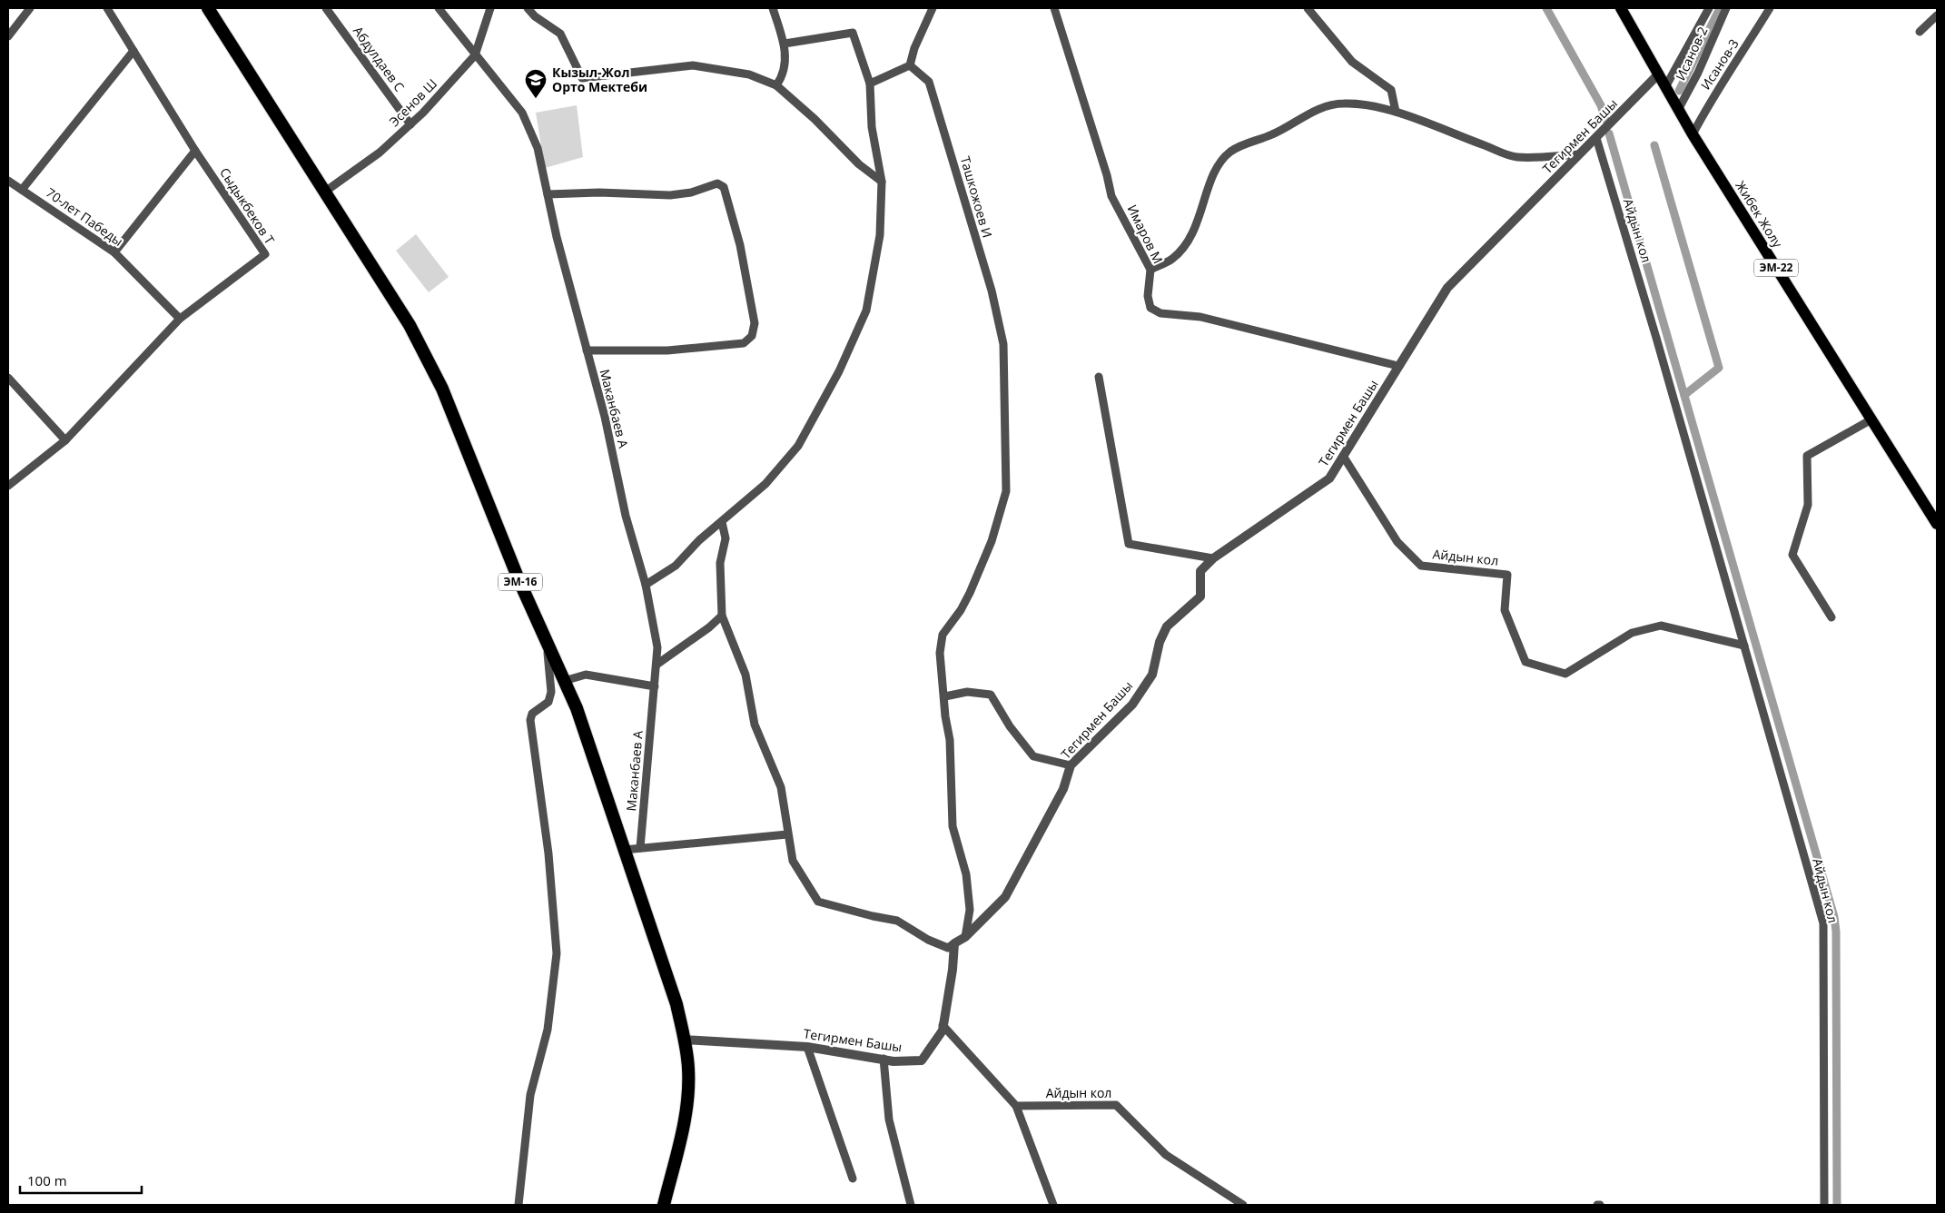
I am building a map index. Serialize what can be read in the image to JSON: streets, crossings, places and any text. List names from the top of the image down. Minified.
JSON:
{"streets":{"highway":["ЭМ-16"],"main road":["Жибек Жолу","ЭМ-22"],"street":["Исанов-2","Абдулдаев С","Исанов-3","Эсенов Ш","Тегирмен Башы","Ташкожоев И","Сыдыкбеков Т","70-лет Пабеды","Айдын кол","Имаров М","Маканбаев А"]},"crossings":[["Исанов-2","Жибек Жолу"],["Абдулдаев С","Эсенов Ш"],["Исанов-3","Жибек Жолу"],["Эсенов Ш","Маканбаев А"],["Эсенов Ш","ЭМ-16"],["Тегирмен Башы","Ташкожоев И"],["Тегирмен Башы","Жибек Жолу"],["Тегирмен Башы","Айдын кол"],["Тегирмен Башы","Имаров М"],["Тегирмен Башы","ЭМ-16"],["Сыдыкбеков Т","70-лет Пабеды"]],"places":{"school or university":["Кызыл-Жол Орто Мектеби"]},"scale_bar":"100 m"}
